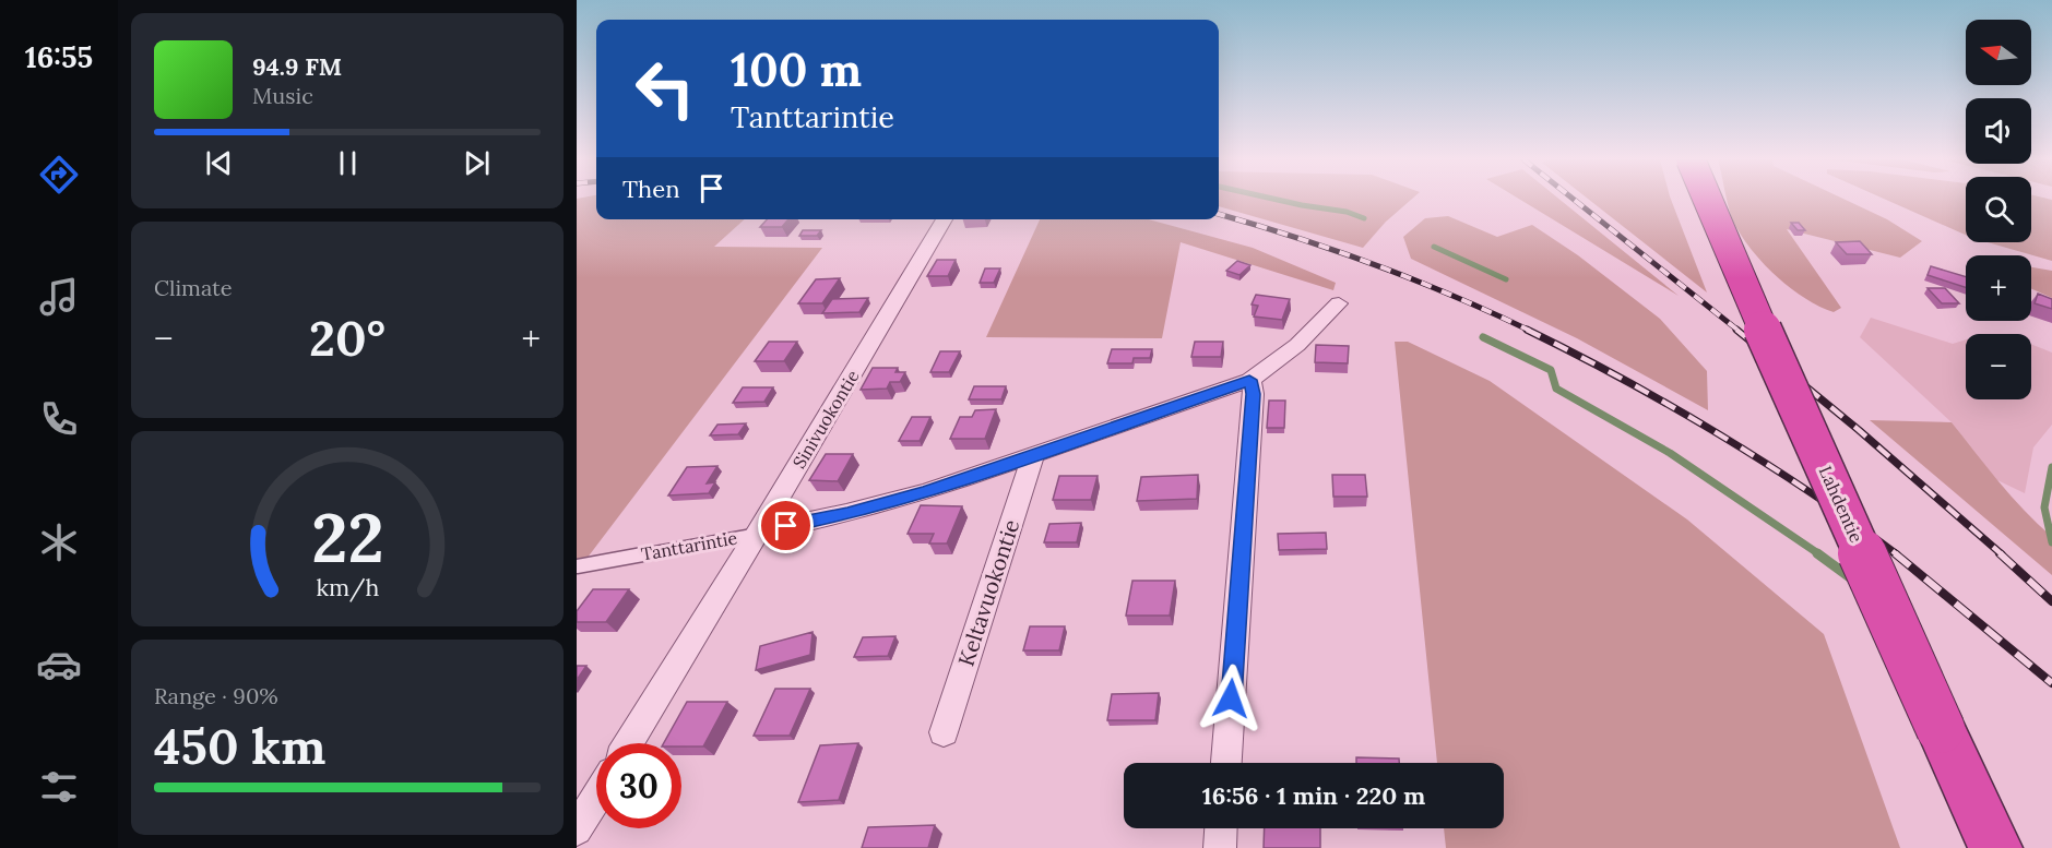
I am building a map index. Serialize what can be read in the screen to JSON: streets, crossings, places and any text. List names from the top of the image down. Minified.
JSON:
{"streets":{"highway":["Lahdentie"],"street":["Sinivuokontie","Tanttarintie","Keltavuokontie"]},"crossings":[["Sinivuokontie","Tanttarintie"],["Tanttarintie","Keltavuokontie"]],"north":"left","page":{"tabs":"16:55","map_buttons":["+","−"],"turn":["100 m","Tanttarintie"],"song":["94.9 FM","Music"],"then":"Then","tile":["Climate",["Range · 90%","450 km"]],"heat":["−","20°","+"],"limit":"30","trip":"16:56 · 1 min · 220 m","gauge":["22","km/h"]}}
